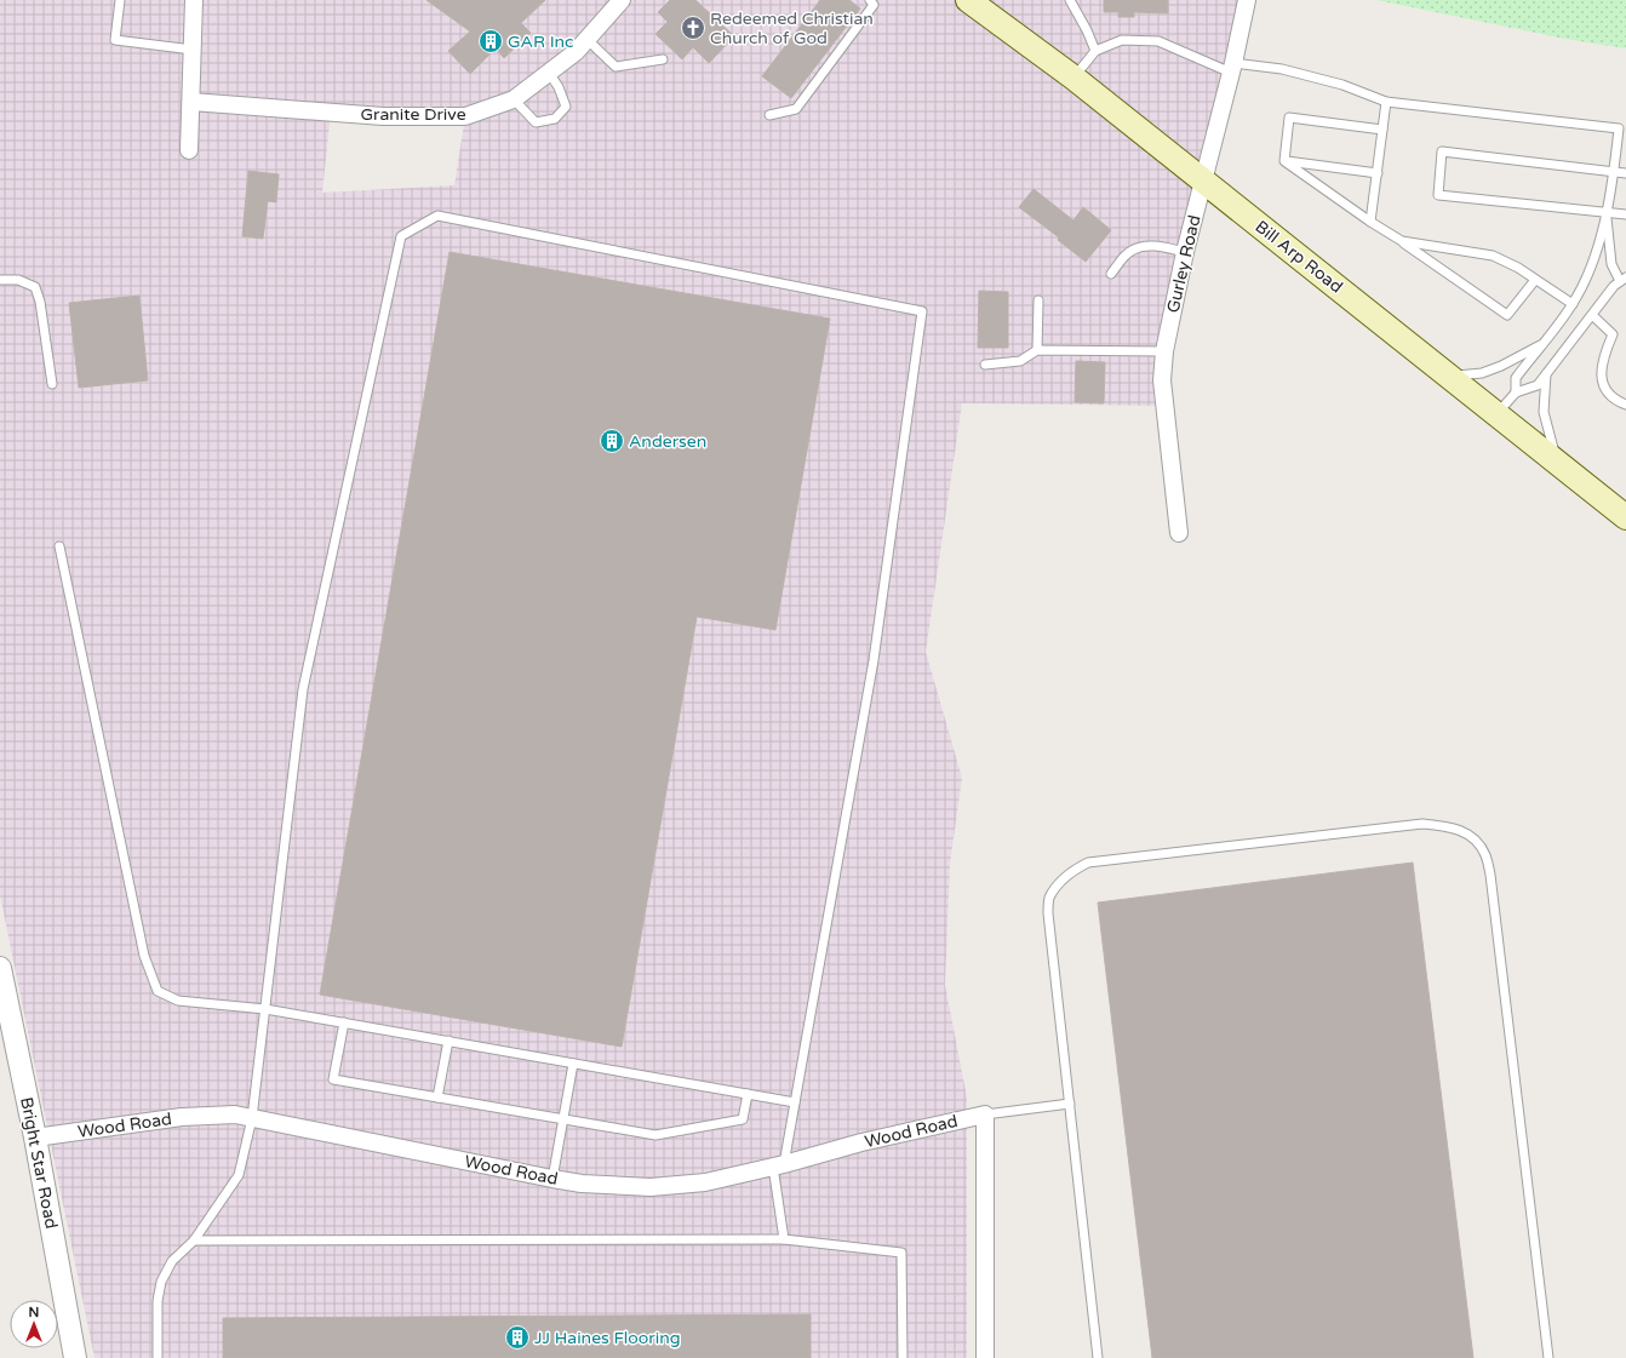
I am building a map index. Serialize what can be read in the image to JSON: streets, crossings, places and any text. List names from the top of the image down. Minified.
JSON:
{"streets":{"main road":["Bill Arp Road"],"street":["Granite Drive","Gurley Road","Wood Road","Bright Star Road"]},"crossings":[["Bill Arp Road","Gurley Road"],["Wood Road","Bright Star Road"]],"places":{"church":["Redeemed Christian Church of God"],"building":["GAR Inc","Andersen","JJ Haines Flooring"]},"north":"top"}
